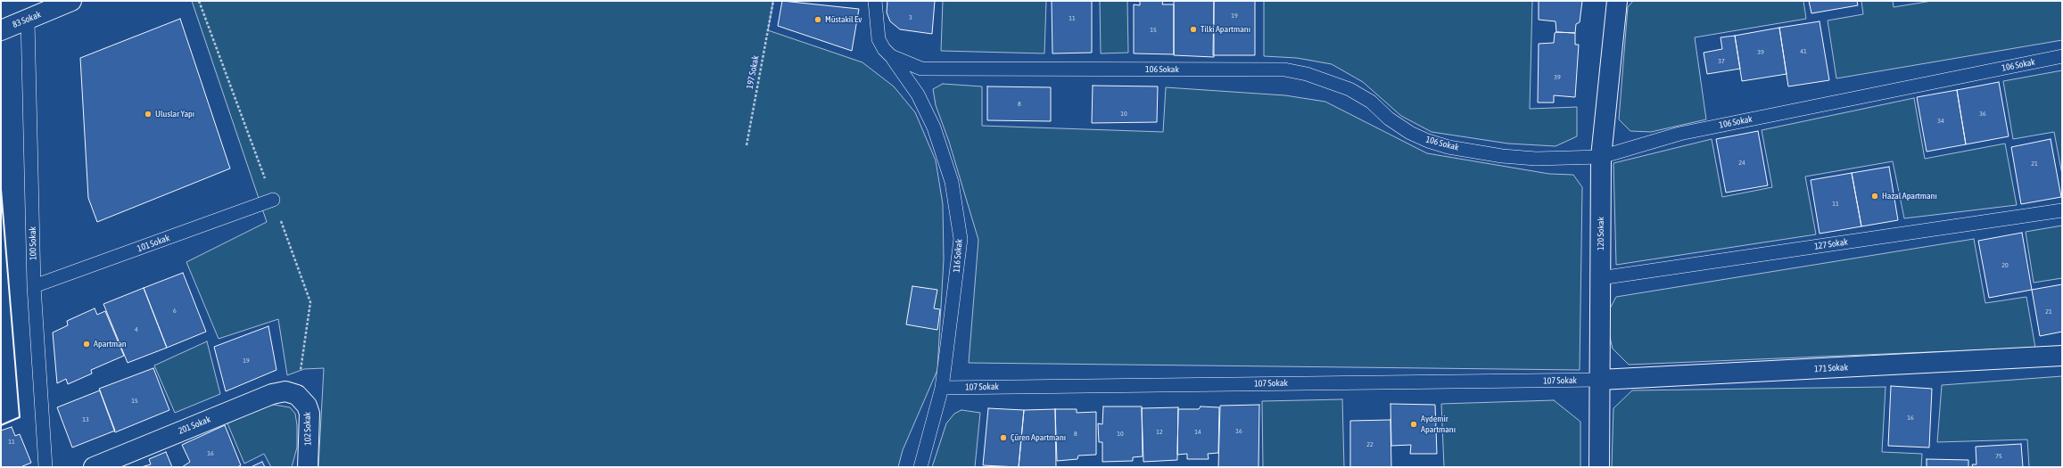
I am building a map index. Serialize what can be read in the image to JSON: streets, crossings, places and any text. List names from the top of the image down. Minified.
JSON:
{"streets":{"street":["83 Sokak","120 Sokak","171 Sokak","201 Sokak","102 Sokak"],"lane":["106 Sokak","100 Sokak","101 Sokak","127 Sokak","116 Sokak","107 Sokak"],"path":["197 Sokak"]},"crossings":[["83 Sokak","100 Sokak"],["106 Sokak","120 Sokak"],["106 Sokak","116 Sokak"],["120 Sokak","127 Sokak"],["120 Sokak","171 Sokak"],["120 Sokak","107 Sokak"],["100 Sokak","101 Sokak"],["116 Sokak","107 Sokak"],["171 Sokak","107 Sokak"],["201 Sokak","102 Sokak"]],"places":["Müstakil Ev","Tilki Apartmanı","Uluslar Yapı","Hazal Apartmanı","Apartman","Aydemir Apartmanı","Çüren Apartmanı"],"house_numbers":["19","3","11","15","41","39","37","39","8","10","36","34","24","21","11","20","6","21","4","19","15","16","13","16","12","14","8","10","11","22","16","75"]}
